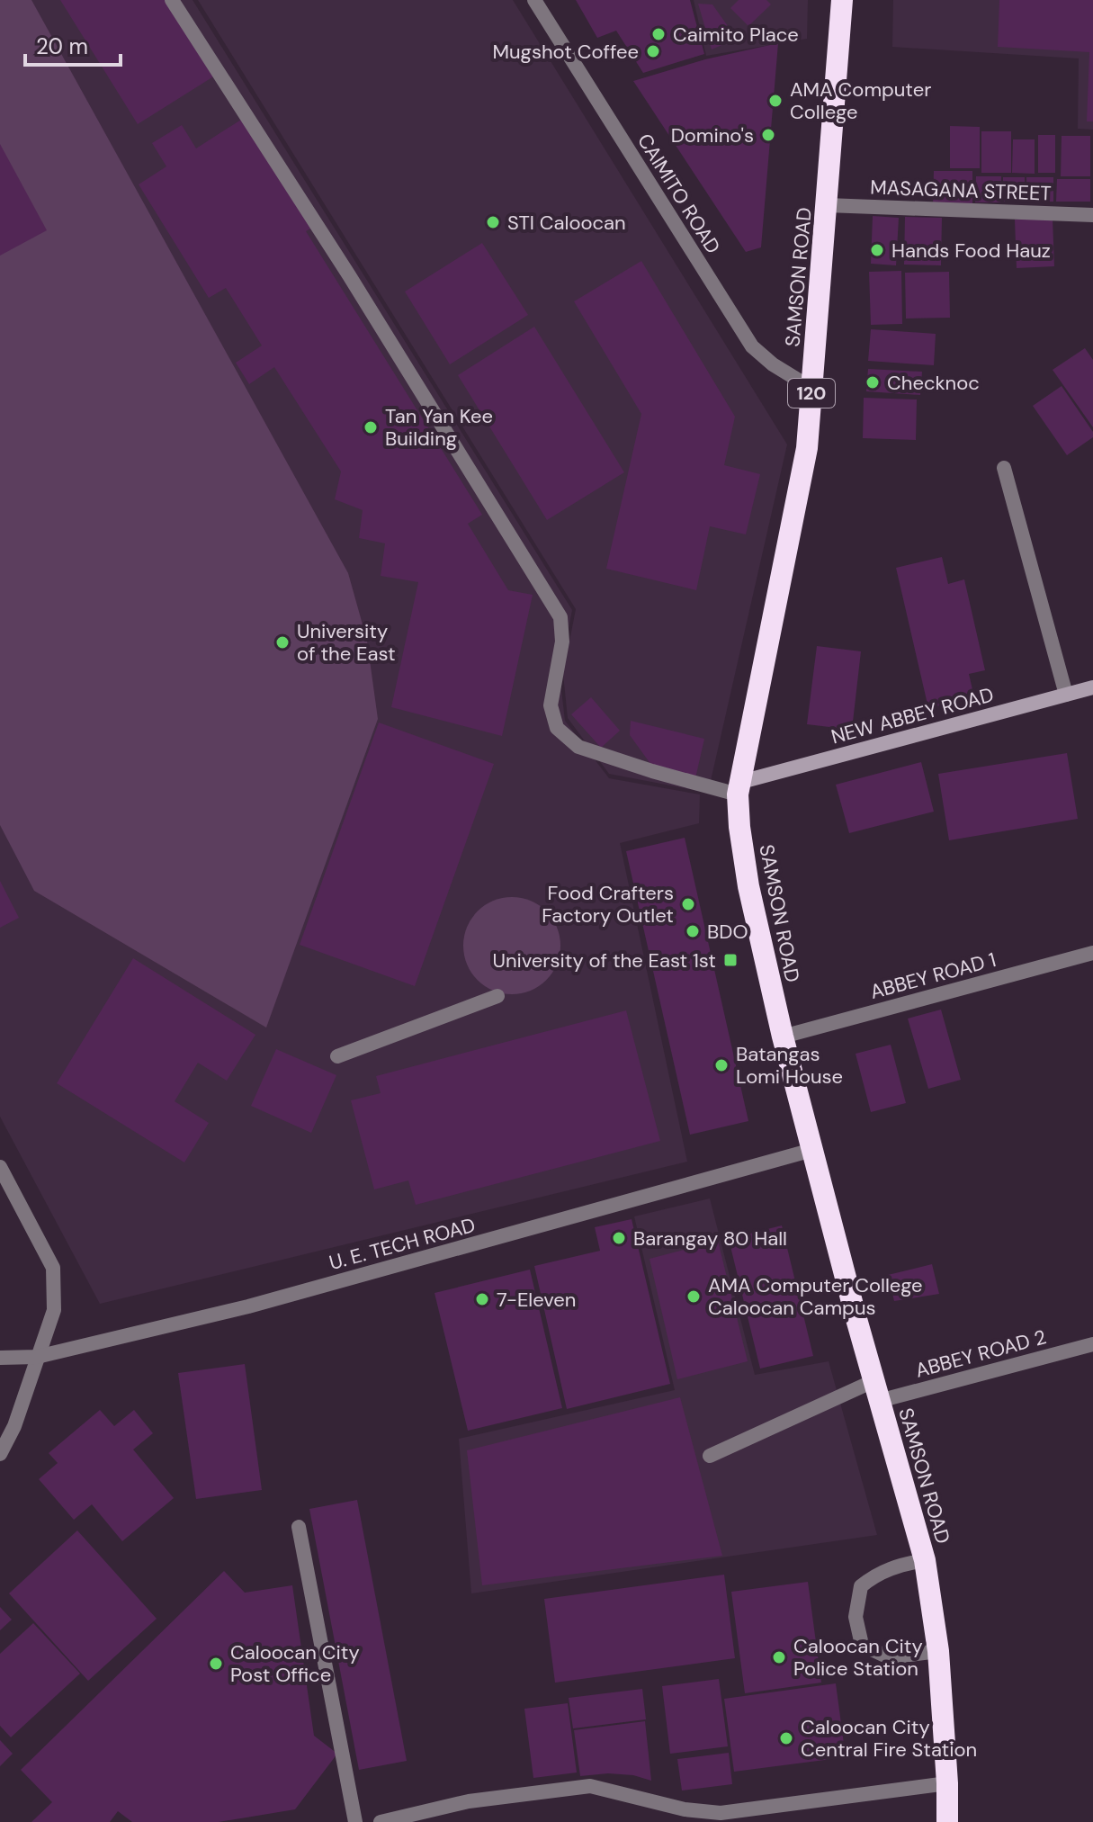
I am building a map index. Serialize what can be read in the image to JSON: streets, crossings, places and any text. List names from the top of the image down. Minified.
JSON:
{"streets":{"highway":["SAMSON ROAD","120"],"street":["MASAGANA STREET","CAIMITO ROAD","NEW ABBEY ROAD","ABBEY ROAD 1","U. E. TECH ROAD","ABBEY ROAD 2"]},"crossings":[["MASAGANA STREET","SAMSON ROAD"],["CAIMITO ROAD","SAMSON ROAD"],["SAMSON ROAD","NEW ABBEY ROAD"],["SAMSON ROAD","ABBEY ROAD 1"],["SAMSON ROAD","U. E. TECH ROAD"],["SAMSON ROAD","ABBEY ROAD 2"]],"places":{"other":["Caimito Place","Mugshot Coffee","AMA Computer College","Domino's","STI Caloocan","Hands Food Hauz","Checknoc","Tan Yan Kee Building","University of the East","Food Crafters Factory Outlet","BDO","Batangas Lomi House","Barangay 80 Hall","AMA Computer College Caloocan Campus","7-Eleven","Caloocan City Police Station","Caloocan City Post Office","Caloocan City Central Fire Station"],"transit":["University of the East 1st"]},"scale_bar":"20 m"}
